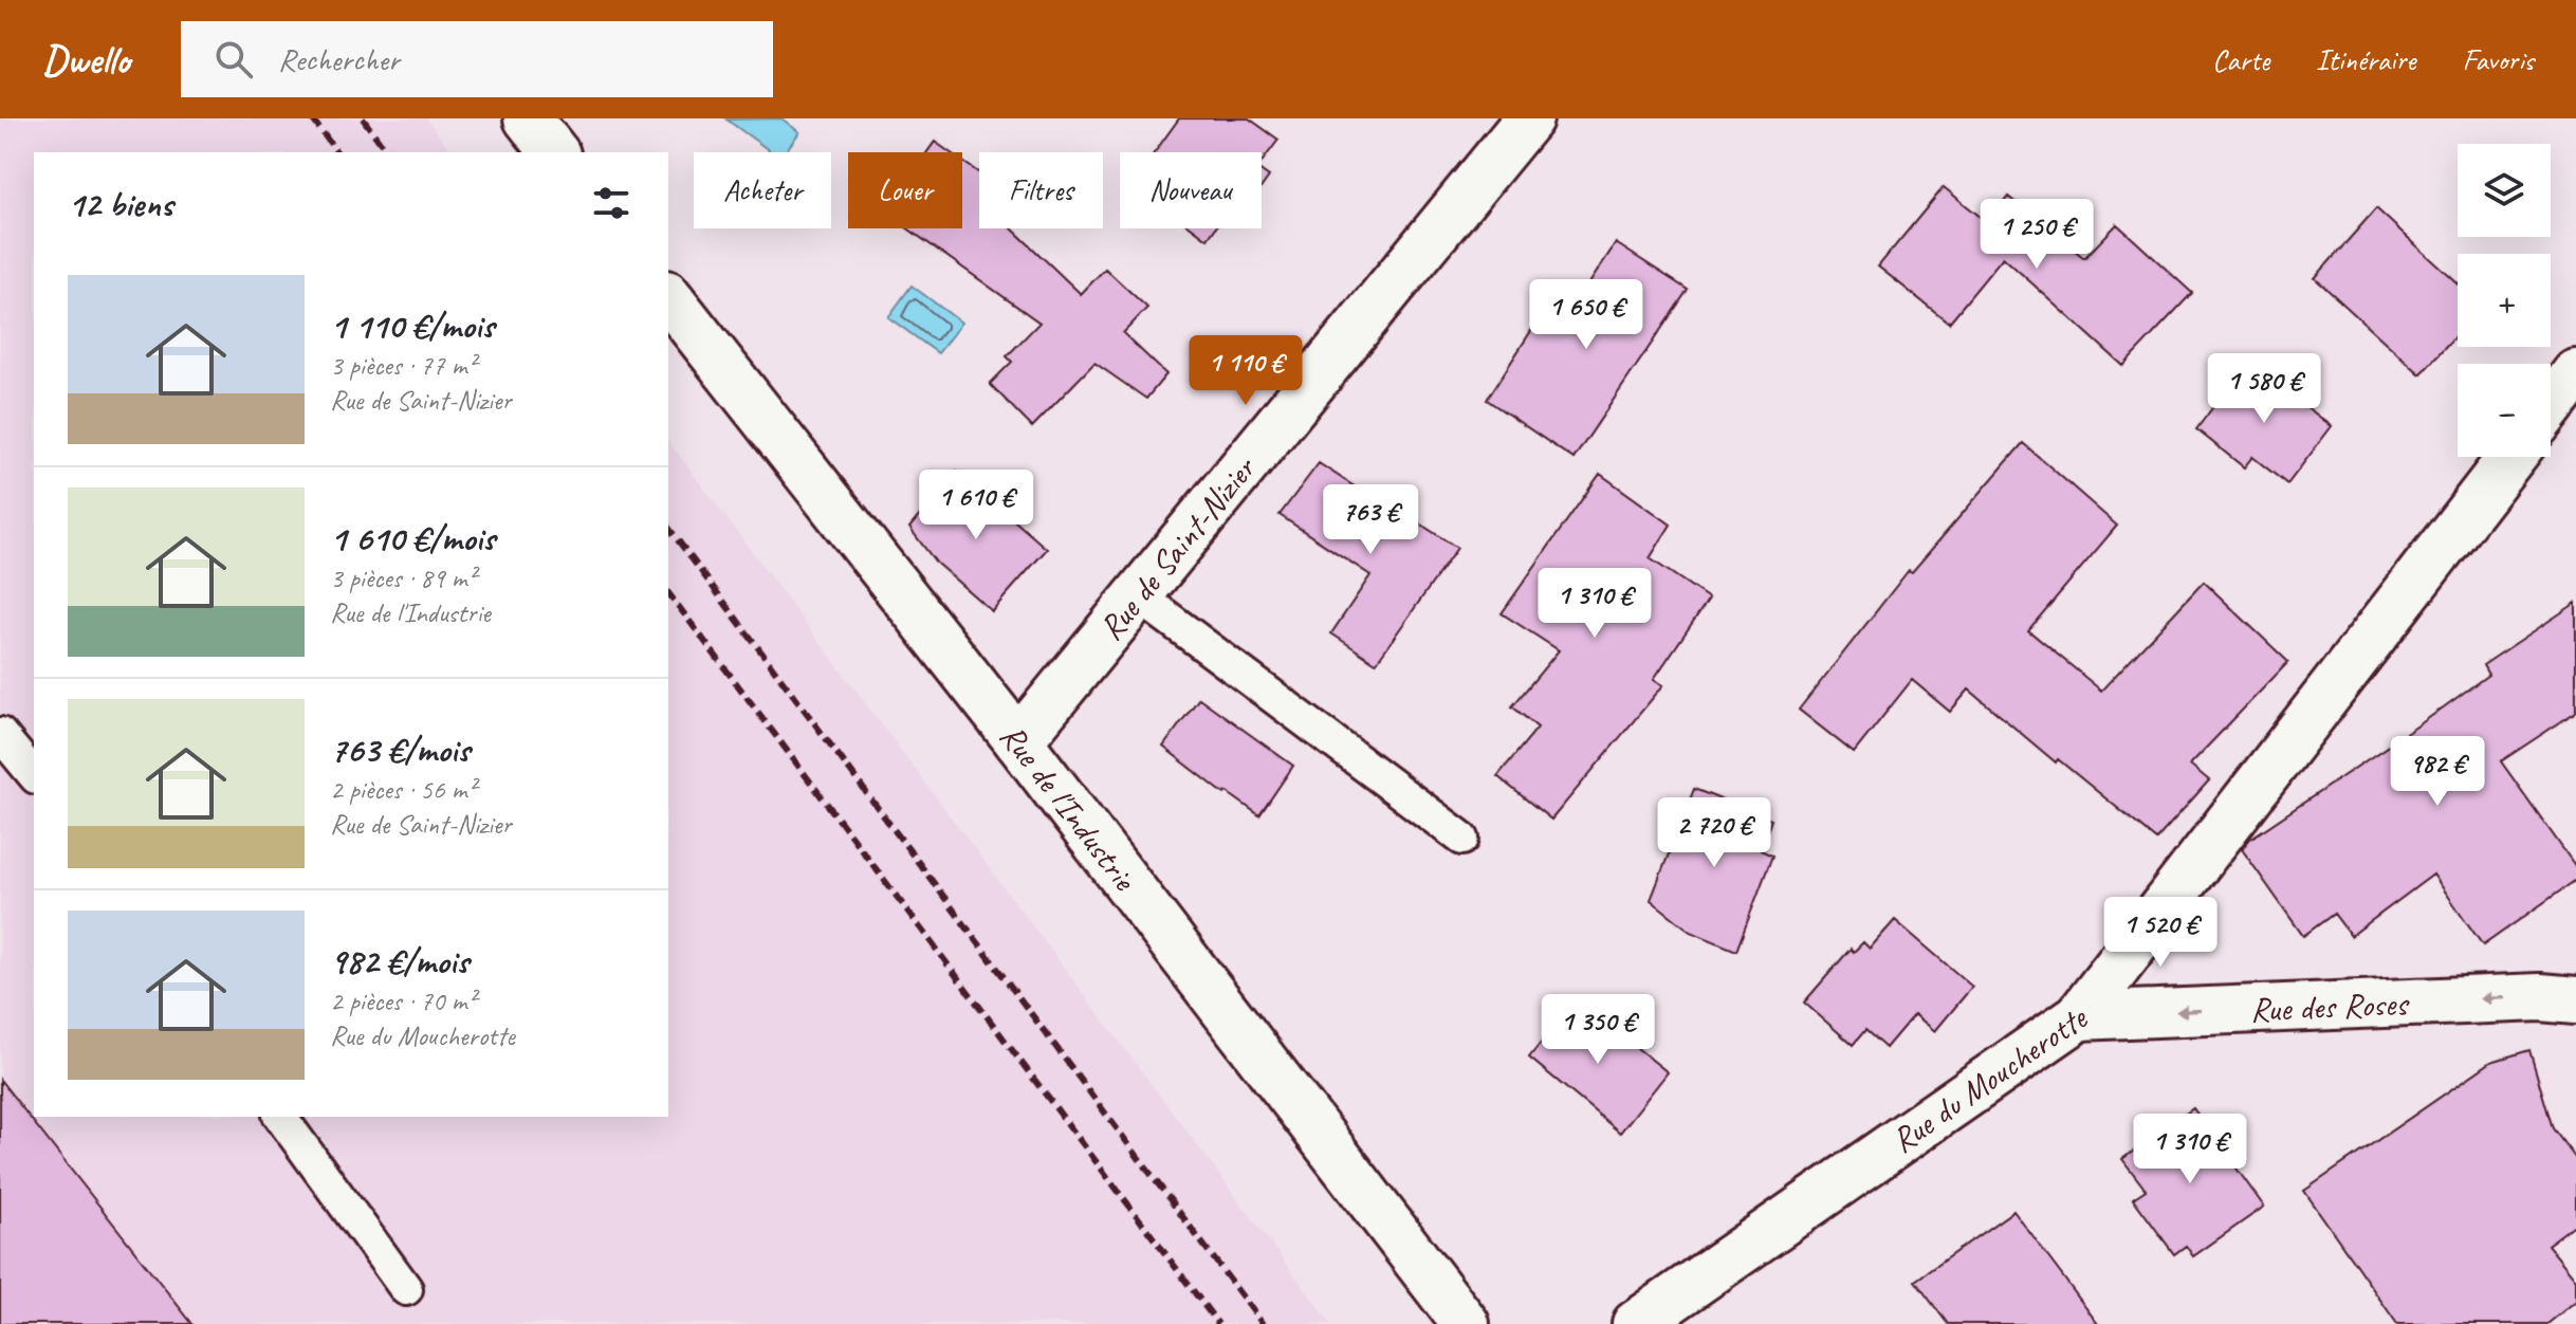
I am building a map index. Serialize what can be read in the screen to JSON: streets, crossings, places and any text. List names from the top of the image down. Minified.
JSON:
{"streets":{"street":["Rue de Saint-Nizier","Rue de l'Industrie","Rue des Roses","Rue du Moucherotte"]},"crossings":[["Rue de Saint-Nizier","Rue de l'Industrie"],["Rue des Roses","Rue du Moucherotte"]],"one_way":["Rue des Roses"],"page":{"header":"Dwello","search":"Rechercher","nav":["Carte","Itinéraire","Favoris"],"map_buttons":["+","−"],"chip":["Acheter","Louer","Filtres","Nouveau"],"heading":"12 biens","price":["1 250 €","1 650 €","1 110 €","1 580 €","1 610 €","763 €","1 310 €","982 €","2 720 €","1 520 €","1 350 €","1 310 €"],"list":[{"name":"1 110 €/mois","note":"3 pièces · 77 m² · Rue de Saint-Nizier"},{"name":"1 610 €/mois","note":"3 pièces · 89 m² · Rue de l'Industrie"},{"name":"763 €/mois","note":"2 pièces · 56 m² · Rue de Saint-Nizier"},{"name":"982 €/mois","note":"2 pièces · 70 m² · Rue du Moucherotte"}]}}
